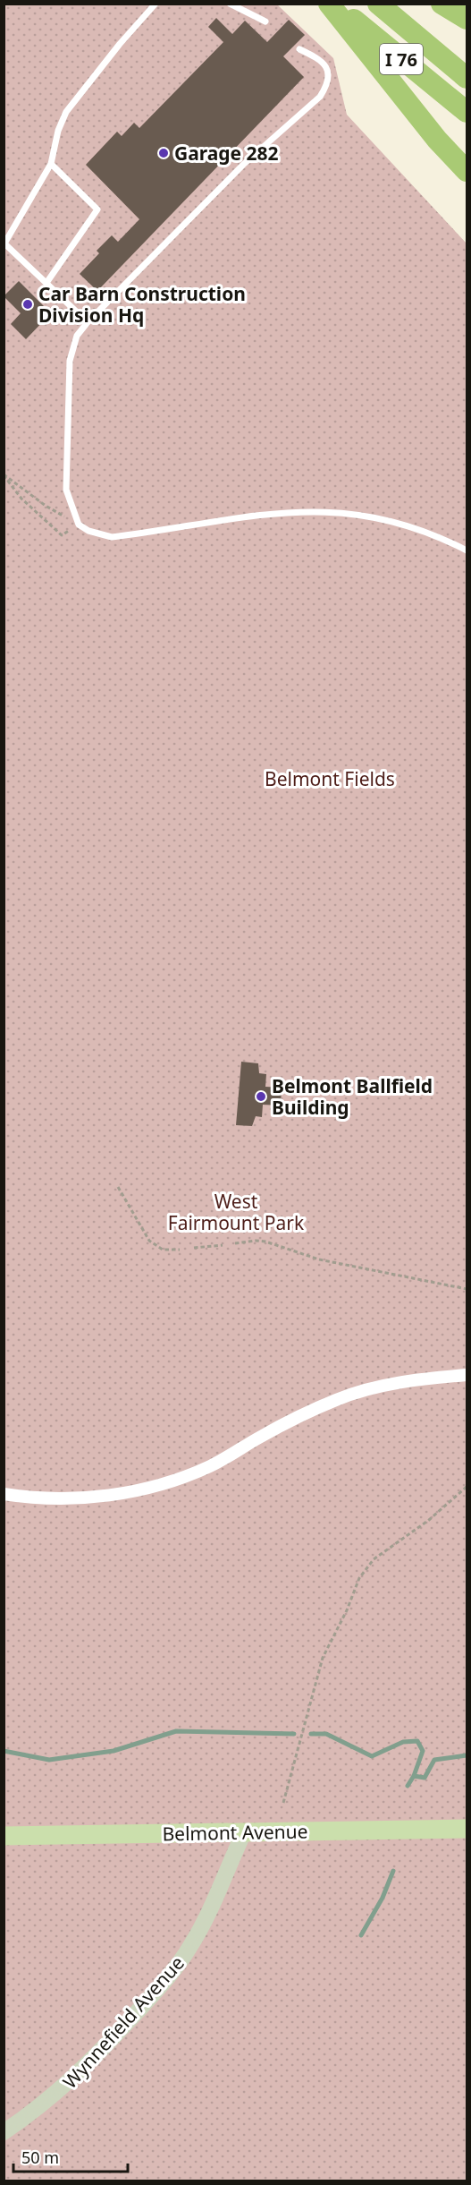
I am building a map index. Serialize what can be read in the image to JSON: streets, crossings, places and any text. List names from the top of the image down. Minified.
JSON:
{"streets":{"highway":["I 76"],"main road":["Belmont Avenue"],"street":["Wynnefield Avenue"]},"crossings":[["Belmont Avenue","Wynnefield Avenue"]],"parks":["Belmont Fields","West Fairmount Park"],"places":["Garage 282","Car Barn Construction Division Hq","Belmont Ballfield Building"],"scale_bar":"50 m"}
